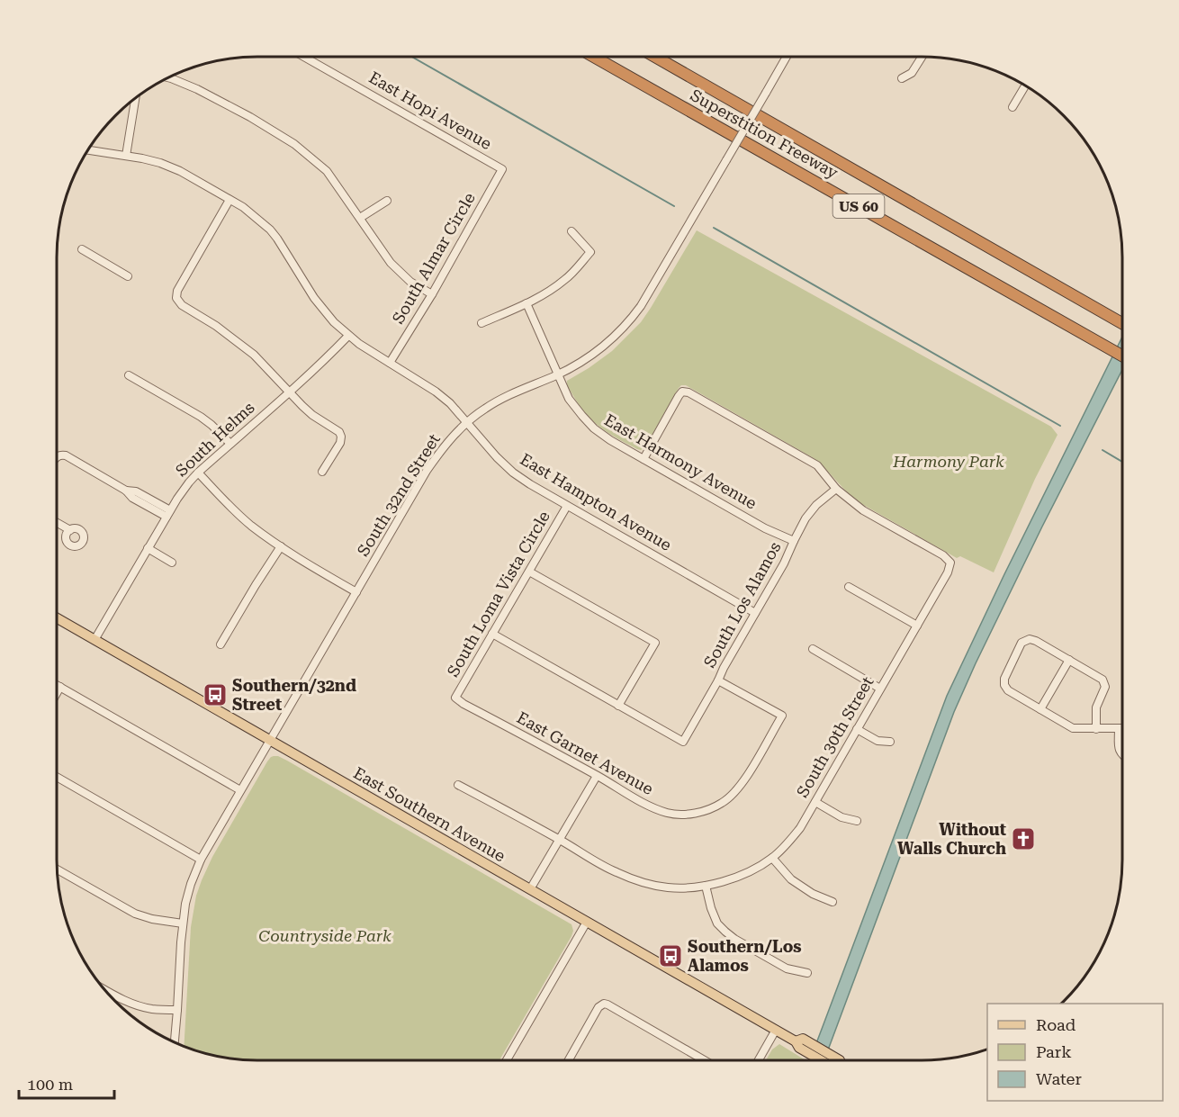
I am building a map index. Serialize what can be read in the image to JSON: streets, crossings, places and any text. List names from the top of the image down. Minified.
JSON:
{"streets":{"highway":["Superstition Freeway","US 60"],"main road":["East Southern Avenue"],"street":["East Hopi Avenue","South Almar Circle","South Helms","East Harmony Avenue","South 32nd Street","East Hampton Avenue","South Loma Vista Circle","South Los Alamos","South 30th Street","East Garnet Avenue"]},"crossings":[["East Hopi Avenue","South Almar Circle"],["South Almar Circle","East Hampton Avenue"],["South Helms","East Hampton Avenue"],["South Helms","East Southern Avenue"],["East Harmony Avenue","South 32nd Street"],["East Harmony Avenue","South Los Alamos"],["South 32nd Street","East Hampton Avenue"],["South 32nd Street","East Southern Avenue"],["East Hampton Avenue","South Loma Vista Circle"],["East Hampton Avenue","South Los Alamos"],["South Loma Vista Circle","East Garnet Avenue"],["South Los Alamos","South 30th Street"],["South Los Alamos","East Garnet Avenue"]],"parks":["Harmony Park","Countryside Park"],"places":{"bus stop":["Southern/32nd Street","Southern/Los Alamos"],"church":["Without Walls Church"]},"legend":["Road","Park","Water"],"scale_bar":"100 m"}
